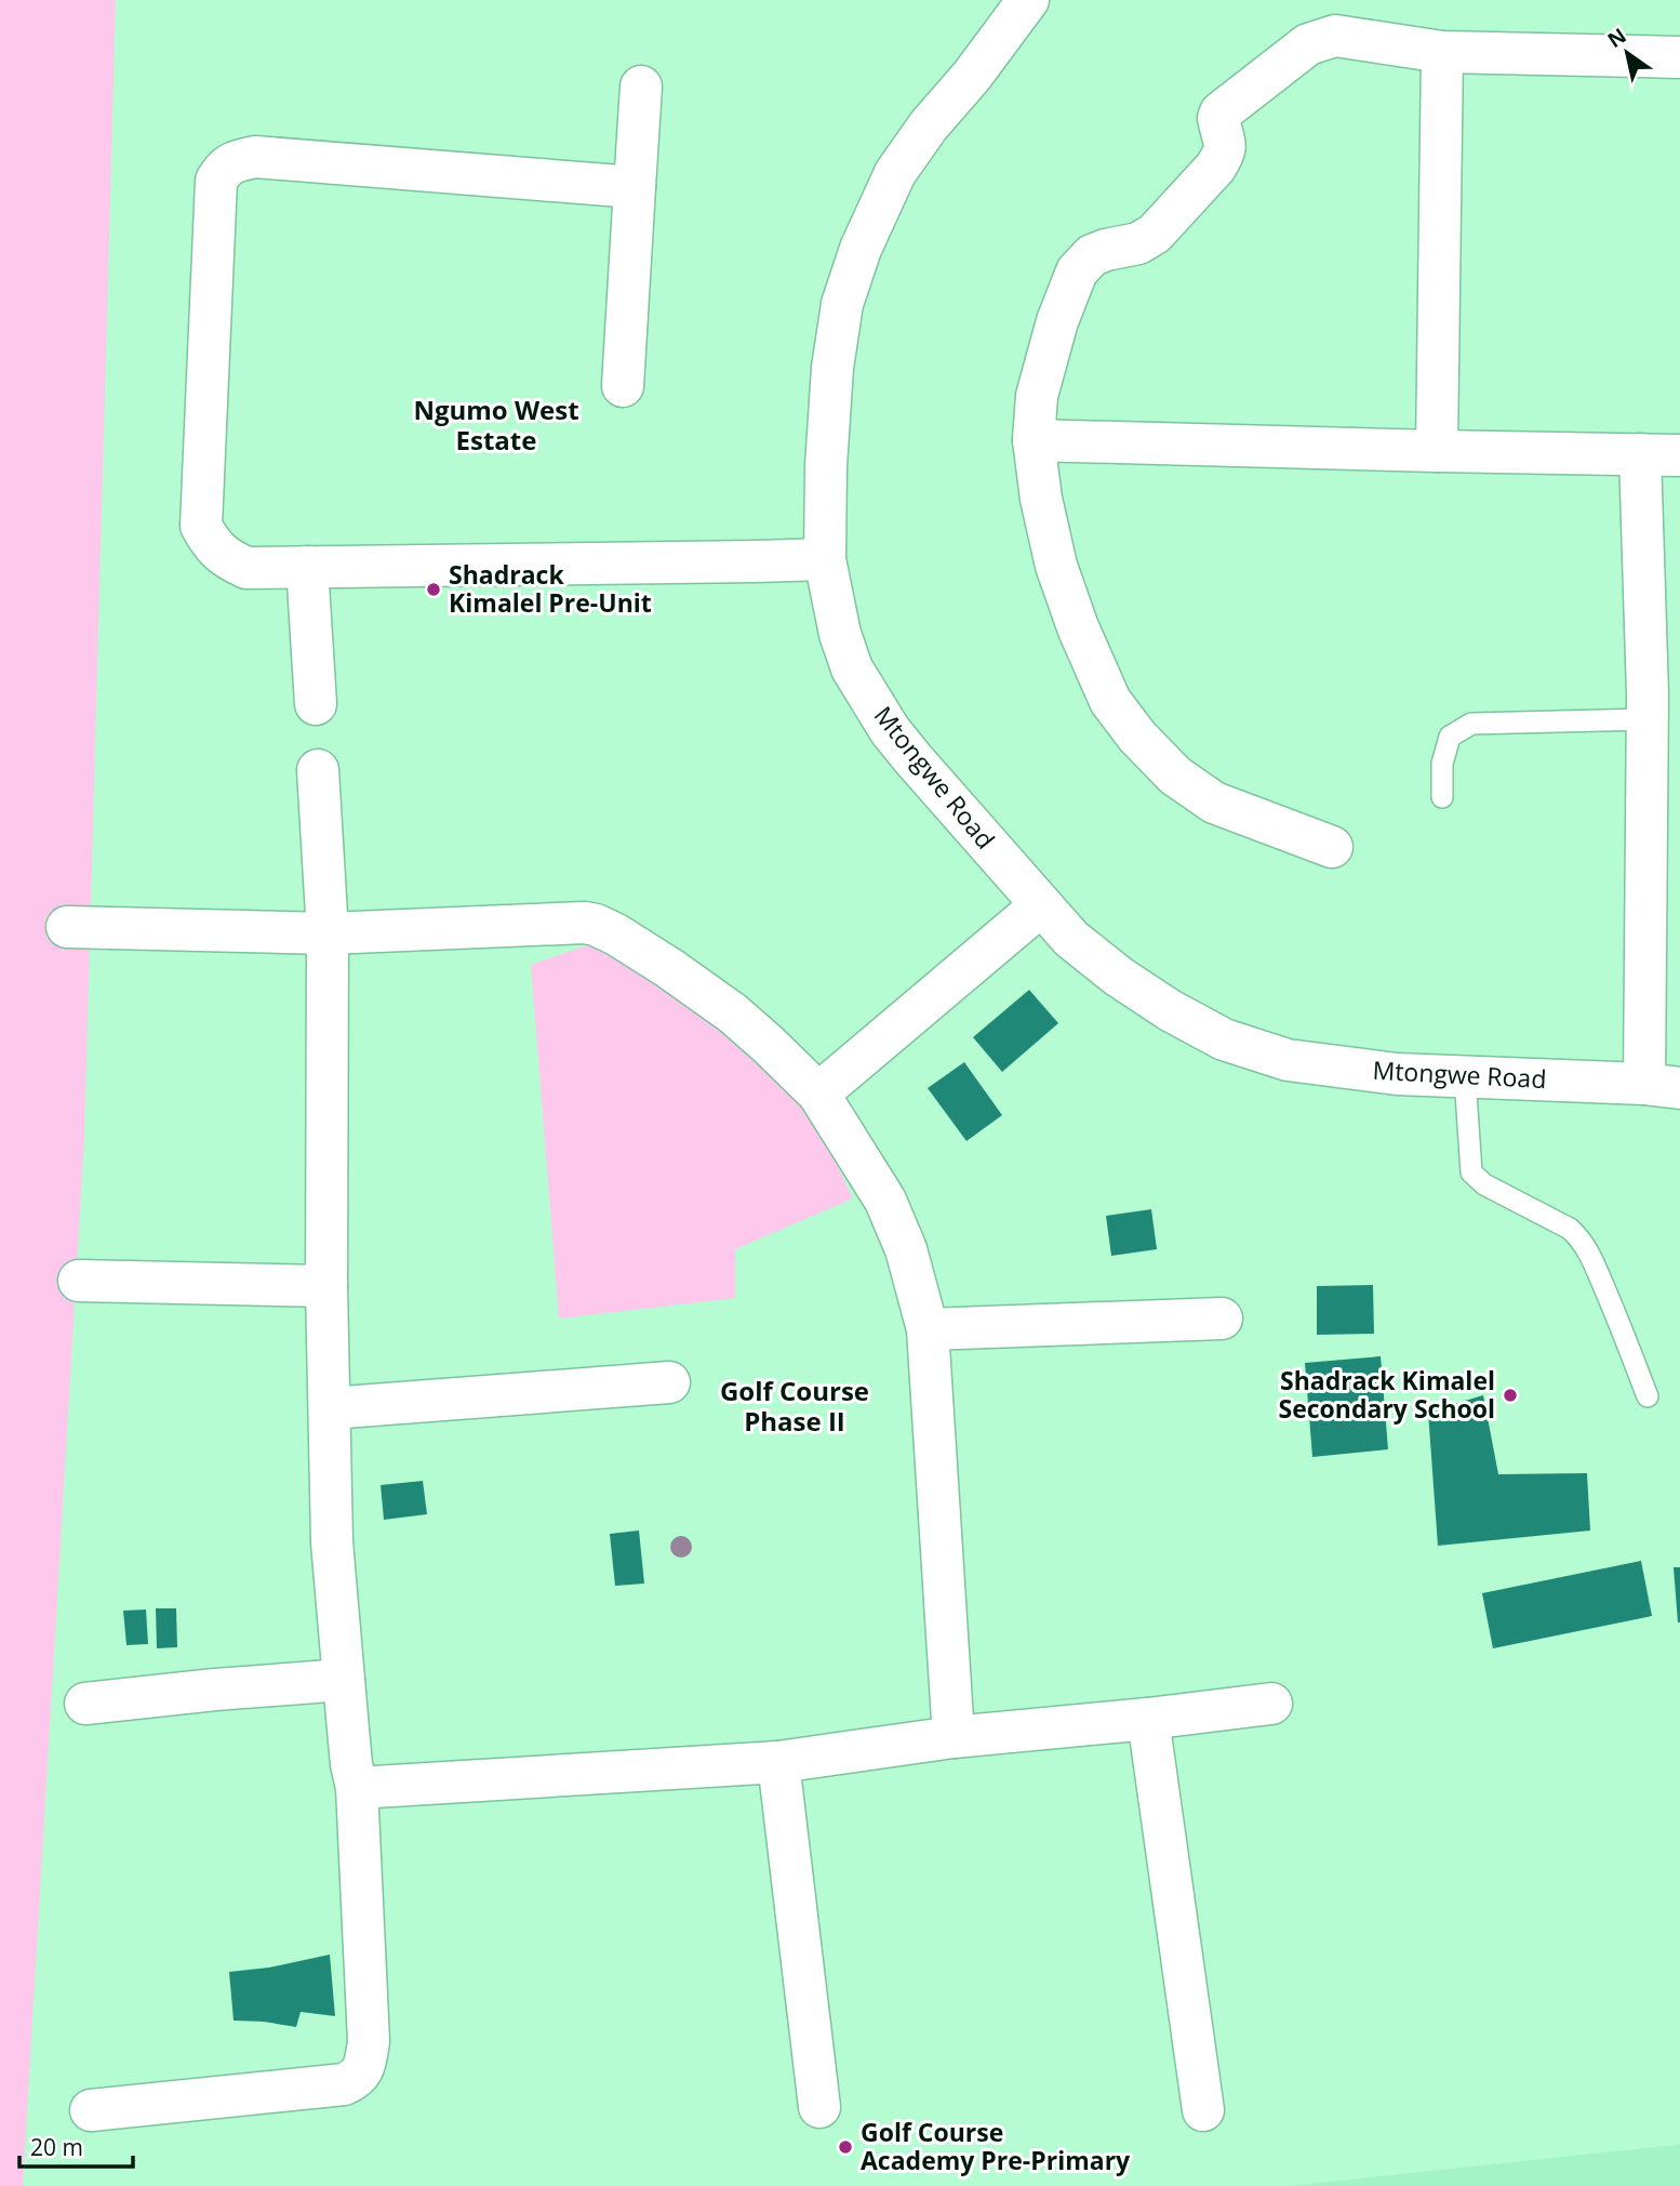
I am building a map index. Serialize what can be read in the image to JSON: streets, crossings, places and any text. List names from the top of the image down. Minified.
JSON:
{"streets":{"street":["Mtongwe Road"]},"districts":["Ngumo West Estate","Golf Course Phase II"],"places":["Shadrack Kimalel Pre-Unit","Shadrack Kimalel Secondary School","Golf Course Academy Pre-Primary"],"scale_bar":"20 m","north":"top left"}
